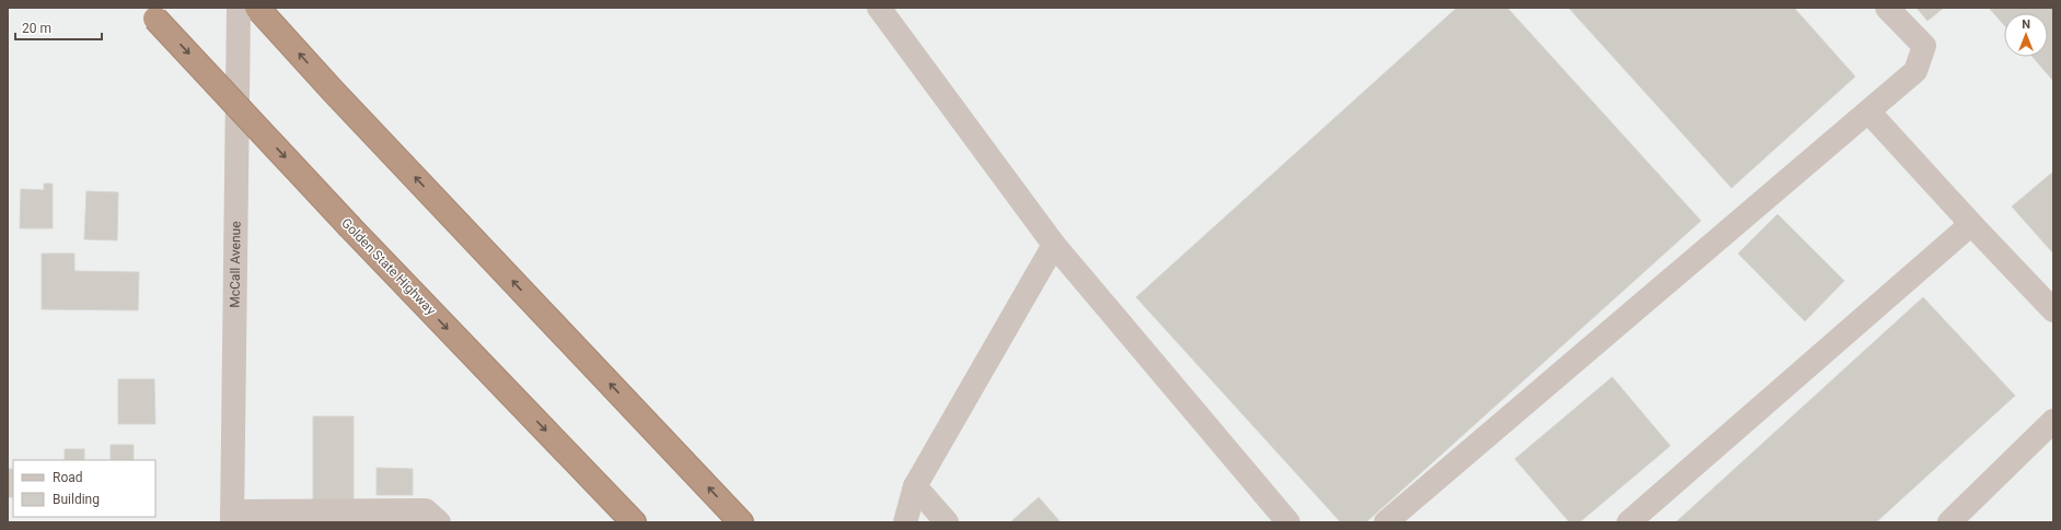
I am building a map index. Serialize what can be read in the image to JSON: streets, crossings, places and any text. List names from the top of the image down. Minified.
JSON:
{"streets":{"highway":["Golden State Highway"],"street":["McCall Avenue"]},"legend":["Road","Building"],"scale_bar":"20 m","north":"top"}
